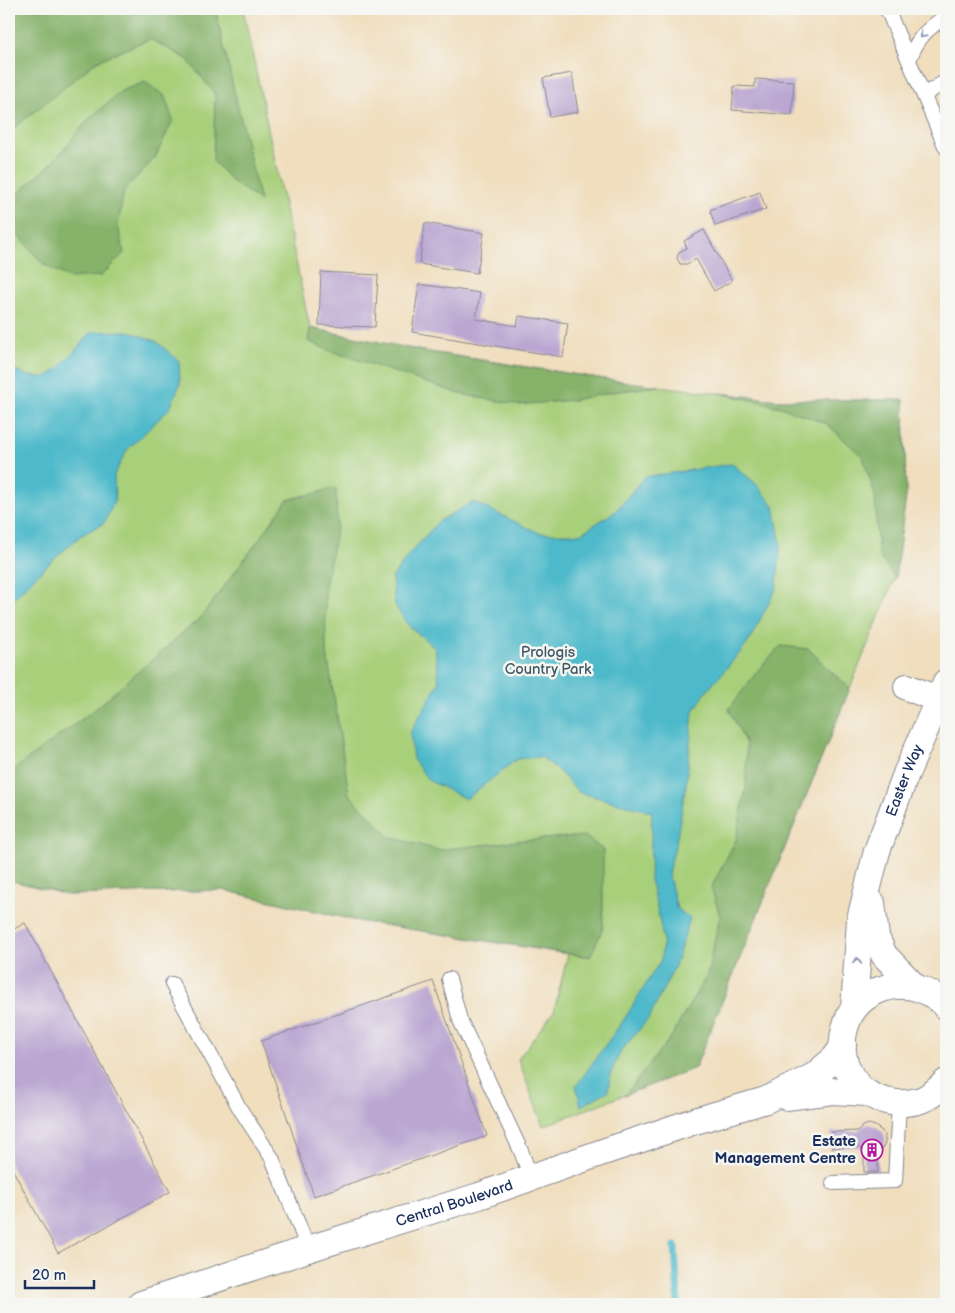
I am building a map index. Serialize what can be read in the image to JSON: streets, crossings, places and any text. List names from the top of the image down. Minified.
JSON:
{"streets":{"street":["Easter Way","Central Boulevard"]},"parks":["Prologis Country Park"],"places":{"building":["Estate Management Centre"]},"scale_bar":"20 m"}
